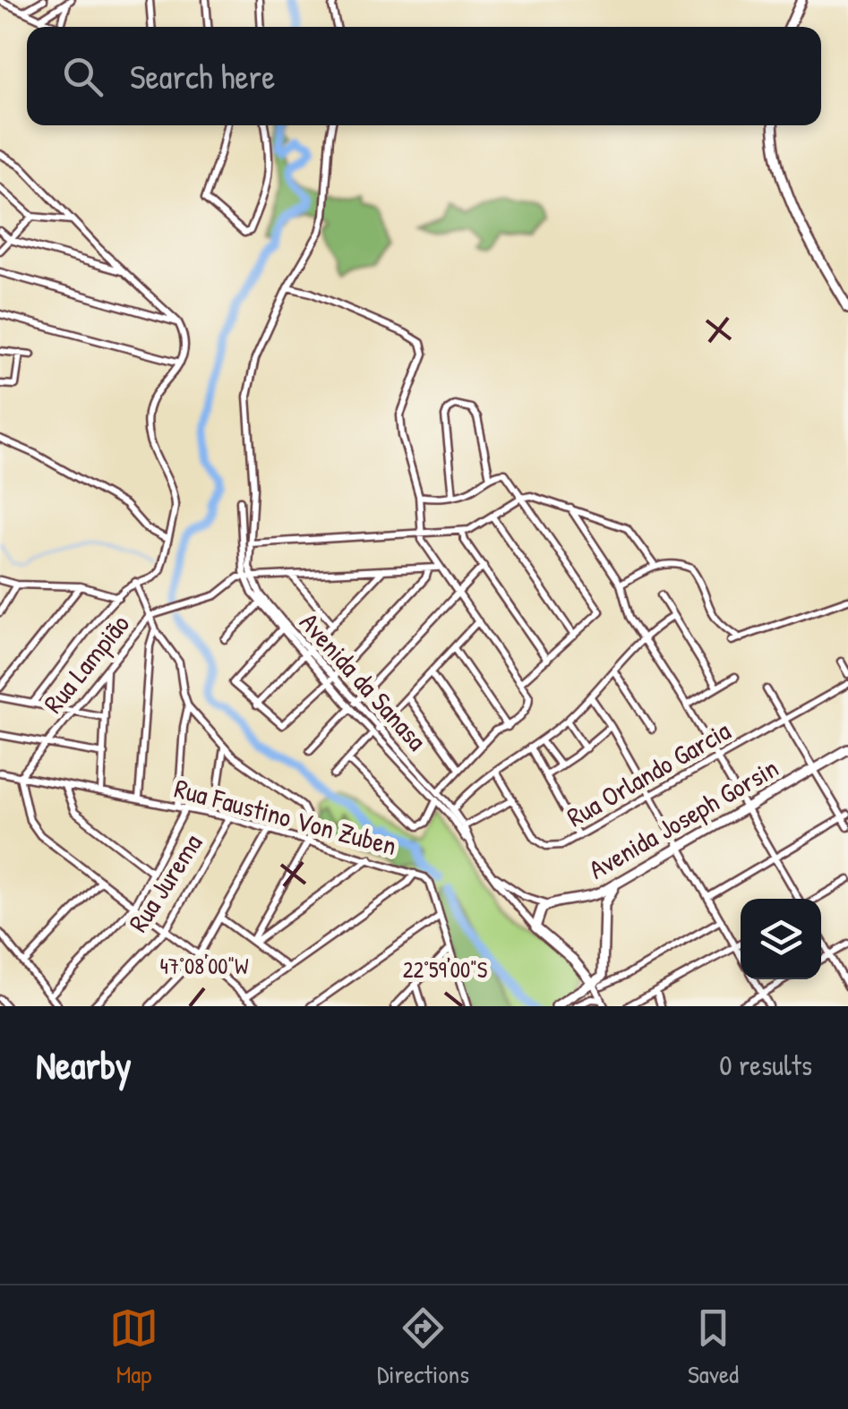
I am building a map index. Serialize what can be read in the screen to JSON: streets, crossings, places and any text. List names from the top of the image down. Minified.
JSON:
{"streets":{"street":["Rua Lampião","Avenida da Sanasa","Rua Orlando Garcia","Rua Faustino Von Zuben","Avenida Joseph Gorsin","Rua Jurema"]},"crossings":[["Rua Lampião","Rua Faustino Von Zuben"],["Rua Faustino Von Zuben","Rua Jurema"]],"page":{"search":"Search here","heading":["Nearby","0 results"],"nav":["Map","Directions","Saved"]},"coordinates":["47°08'00\"W","22°59'00\"S"]}
